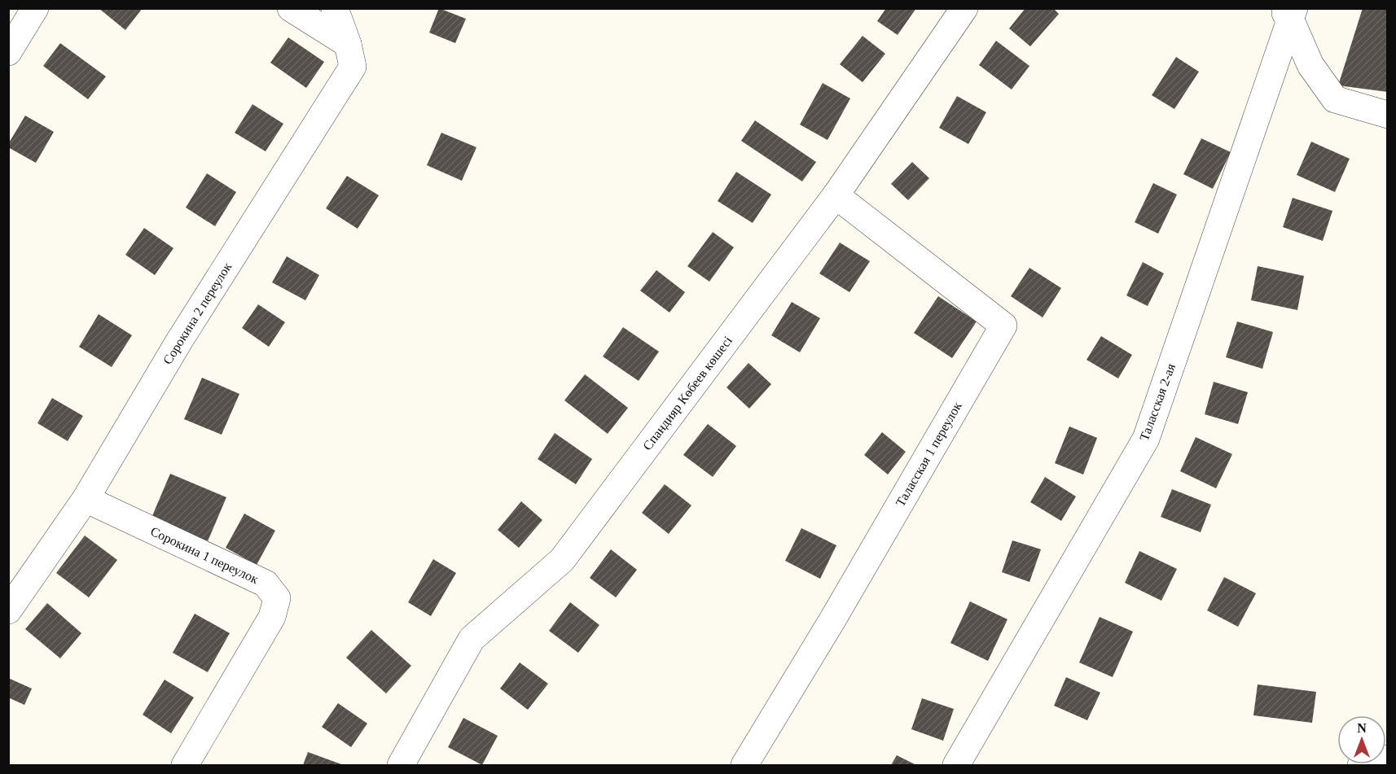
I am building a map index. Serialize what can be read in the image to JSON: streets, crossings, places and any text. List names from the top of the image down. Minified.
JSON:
{"streets":{"street":["Сорокина 2 переулок","Спандияр Көбеев көшесі","Таласская 2-ая","Таласская 1 переулок","Сорокина 1 переулок"]},"crossings":[["Сорокина 2 переулок","Сорокина 1 переулок"],["Спандияр Көбеев көшесі","Таласская 1 переулок"]],"north":"top"}
